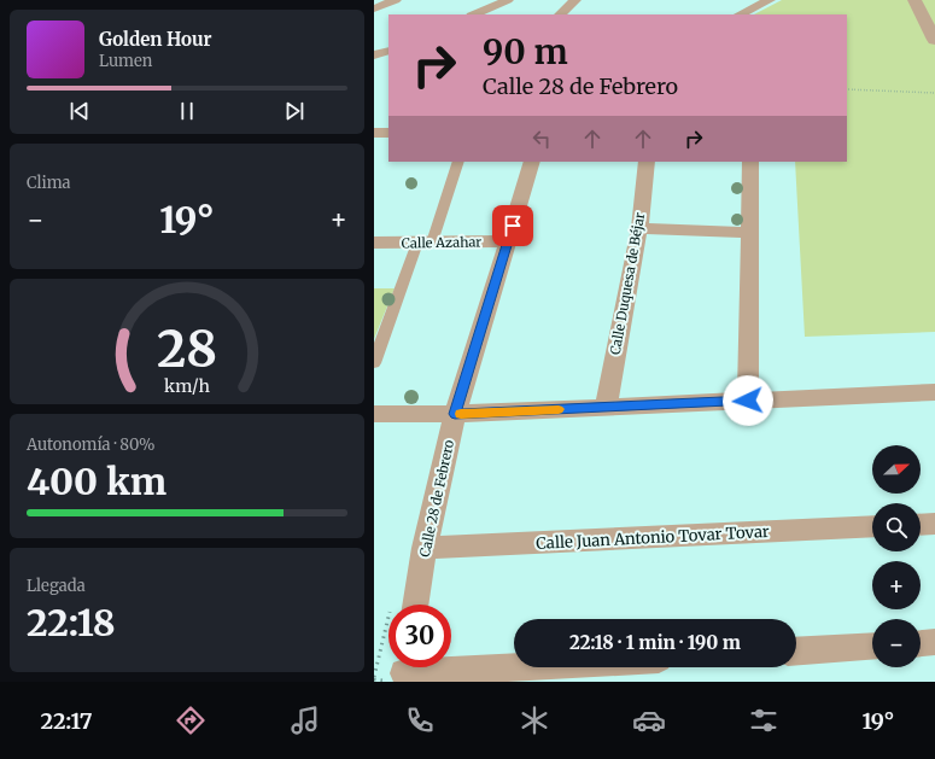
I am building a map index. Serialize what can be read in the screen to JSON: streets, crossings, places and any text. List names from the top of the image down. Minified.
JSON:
{"streets":{"street":["Calle Azahar","Calle Duquesa de Béjar","Calle 28 de Febrero","Calle Juan Antonio Tovar Tovar"]},"crossings":[["Calle Azahar","Calle 28 de Febrero"],["Calle 28 de Febrero","Calle Juan Antonio Tovar Tovar"]],"north":"right","page":{"turn":["90 m","Calle 28 de Febrero"],"song":["Golden Hour","Lumen"],"tile":["Clima",["Autonomía · 80%","400 km"],["Llegada","22:18"]],"heat":["−","19°","+"],"map_buttons":["+","−"],"limit":"30","trip":"22:18 · 1 min · 190 m","tabs":["22:17","19°"],"gauge":["28","km/h"]}}
